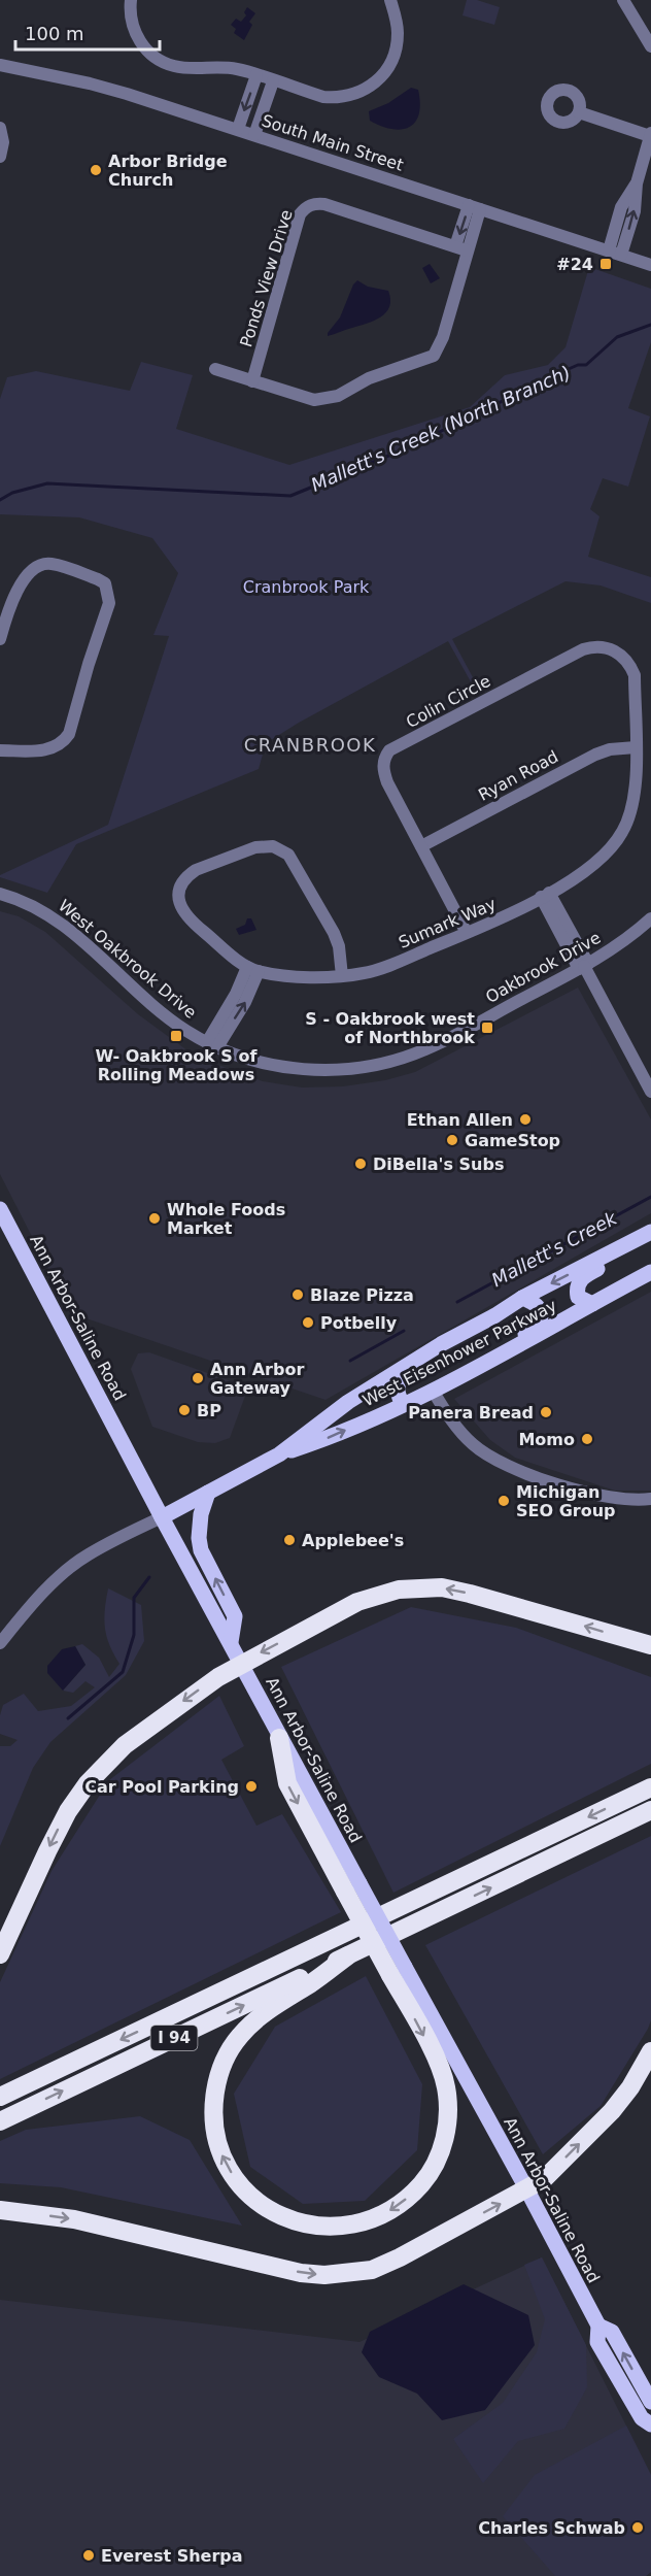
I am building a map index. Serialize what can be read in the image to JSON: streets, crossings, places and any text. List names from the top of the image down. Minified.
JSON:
{"streets":{"highway":["I 94"],"main road":["Ann Arbor-Saline Road","West Eisenhower Parkway"],"street":["South Main Street","Ponds View Drive","Colin Circle","Ryan Road","Sumark Way","West Oakbrook Drive","Oakbrook Drive"]},"crossings":[["Colin Circle","Ryan Road"],["Colin Circle","Sumark Way"],["Ryan Road","Sumark Way"],["West Oakbrook Drive","Oakbrook Drive"],["Ann Arbor-Saline Road","West Eisenhower Parkway"]],"districts":["CRANBROOK"],"water":["Mallett's Creek (North Branch)","Mallett's Creek"],"parks":["Cranbrook Park"],"places":{"other":["Arbor Bridge Church","Ethan Allen","GameStop","DiBella's Subs","Whole Foods Market","Blaze Pizza","Potbelly","Ann Arbor Gateway","BP","Panera Bread","Momo","Michigan SEO Group","Applebee's","Car Pool Parking","Charles Schwab","Everest Sherpa"],"transit":["#24","S - Oakbrook west of Northbrook","W- Oakbrook S of Rolling Meadows"]},"scale_bar":"100 m"}
